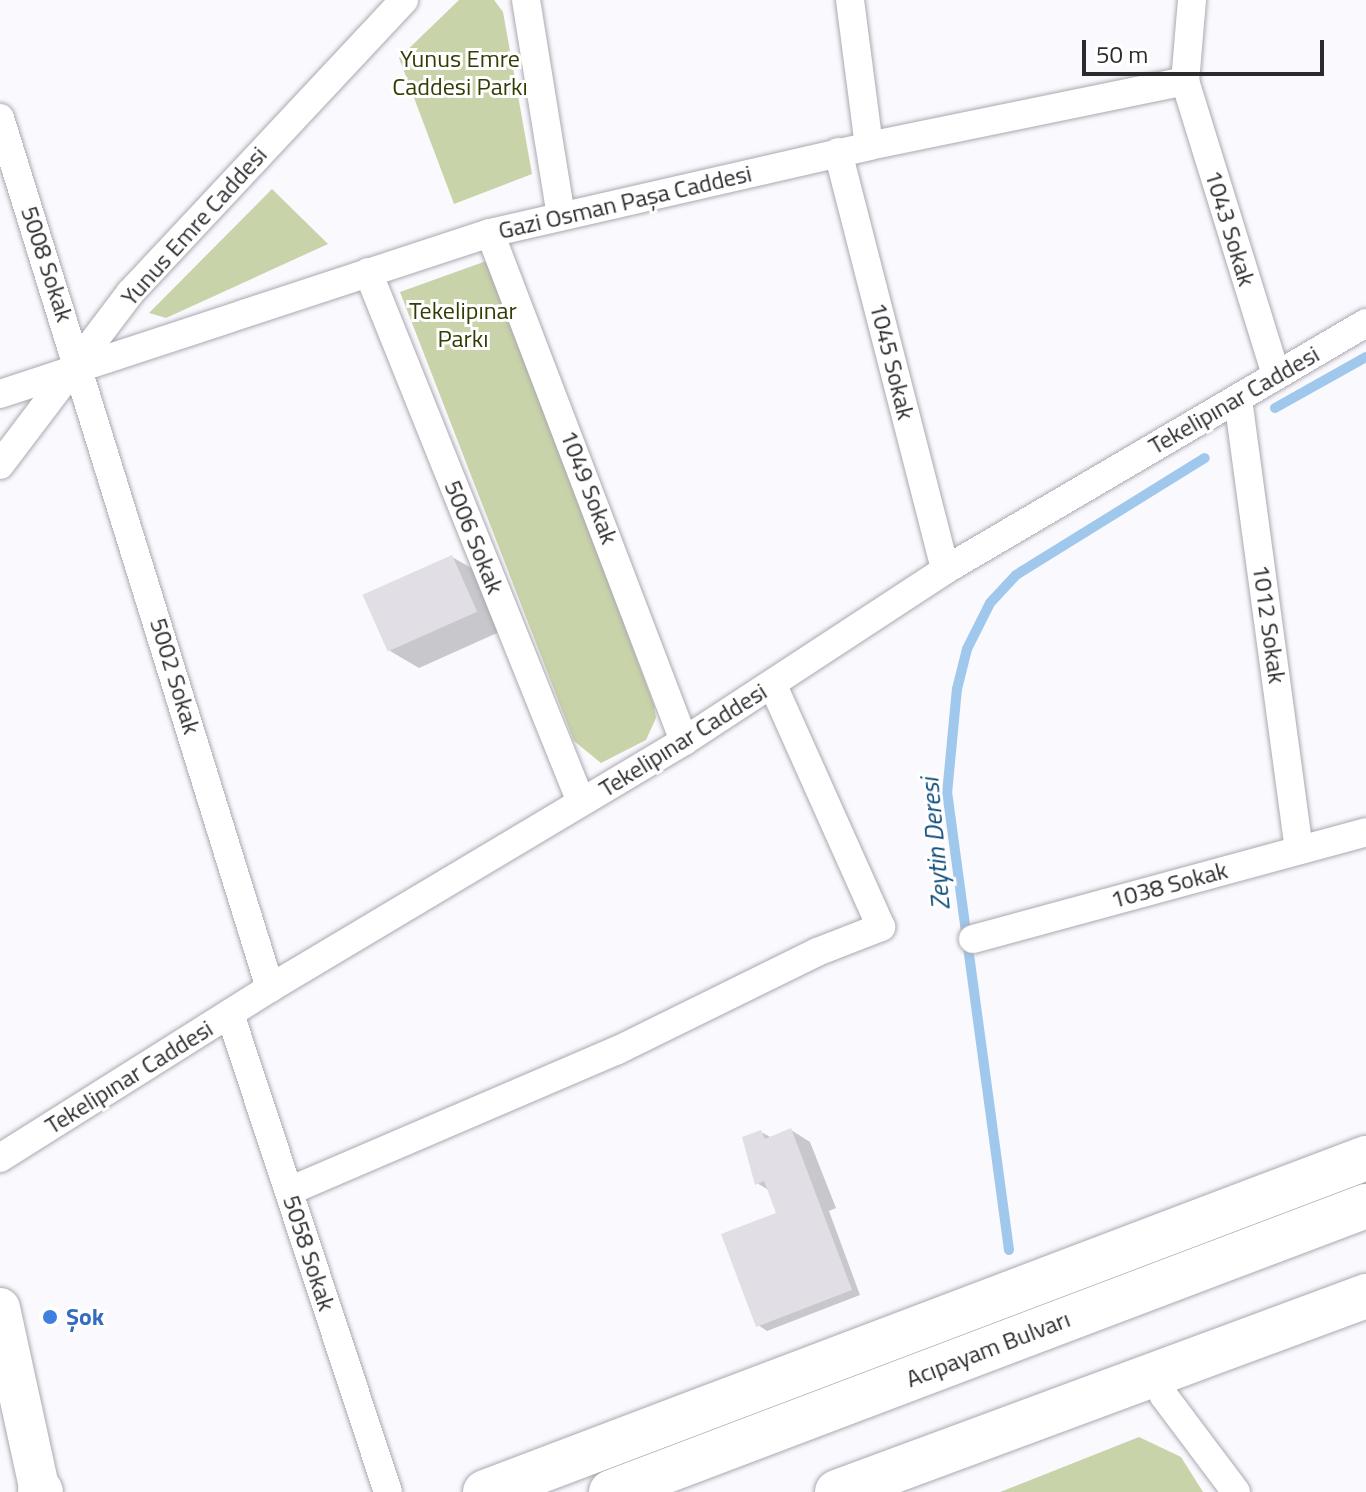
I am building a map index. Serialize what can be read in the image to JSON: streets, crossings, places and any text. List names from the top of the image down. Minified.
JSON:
{"streets":{"main road":["Acıpayam Bulvarı"],"street":["Gazi Osman Paşa Caddesi","Yunus Emre Caddesi","1043 Sokak","5008 Sokak","1045 Sokak","Tekelipınar Caddesi","1049 Sokak","5006 Sokak","1012 Sokak","5002 Sokak","1038 Sokak","5058 Sokak"]},"crossings":[["Gazi Osman Paşa Caddesi","Yunus Emre Caddesi"],["Gazi Osman Paşa Caddesi","1043 Sokak"],["Gazi Osman Paşa Caddesi","5008 Sokak"],["Gazi Osman Paşa Caddesi","1045 Sokak"],["Gazi Osman Paşa Caddesi","1049 Sokak"],["Gazi Osman Paşa Caddesi","5006 Sokak"],["Gazi Osman Paşa Caddesi","5002 Sokak"],["Yunus Emre Caddesi","5008 Sokak"],["Yunus Emre Caddesi","5002 Sokak"],["1043 Sokak","Tekelipınar Caddesi"],["5008 Sokak","5002 Sokak"],["1045 Sokak","Tekelipınar Caddesi"],["Tekelipınar Caddesi","1049 Sokak"],["Tekelipınar Caddesi","5006 Sokak"],["Tekelipınar Caddesi","1012 Sokak"],["Tekelipınar Caddesi","5002 Sokak"],["Tekelipınar Caddesi","5058 Sokak"],["1012 Sokak","1038 Sokak"]],"water":["Zeytin Deresi"],"parks":["Yunus Emre Caddesi Parkı","Tekelipınar Parkı"],"places":["Şok"],"scale_bar":"50 m"}
